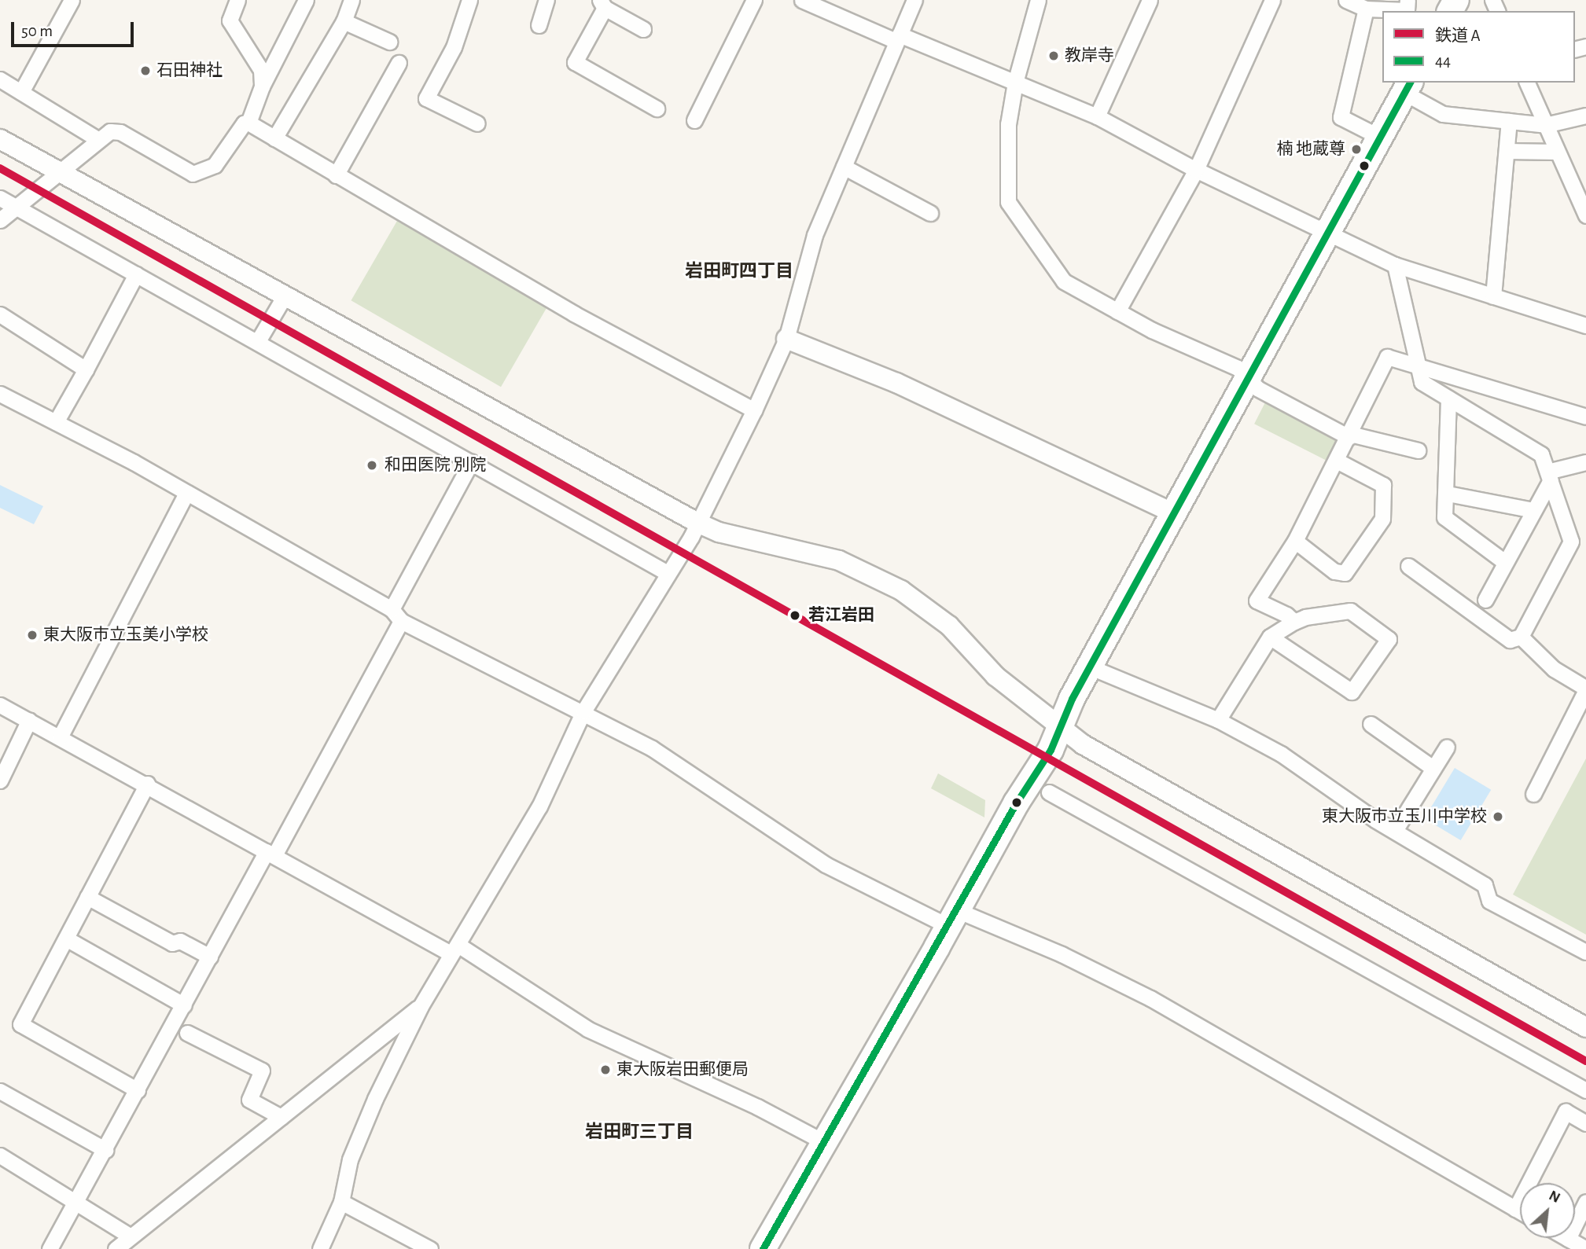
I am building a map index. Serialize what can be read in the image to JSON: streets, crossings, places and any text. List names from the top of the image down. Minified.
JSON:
{"districts":["岩田町四丁目","岩田町三丁目"],"places":["教岸寺","石田神社","楠 地蔵尊","和田医院 別院","若江岩田","東大阪市立玉美小学校","東大阪市立玉川中学校","東大阪岩田郵便局"],"lines":["transit line 44","rail line A"],"legend":["鉄道 A","44"],"scale_bar":"50 m","north":"top right"}
